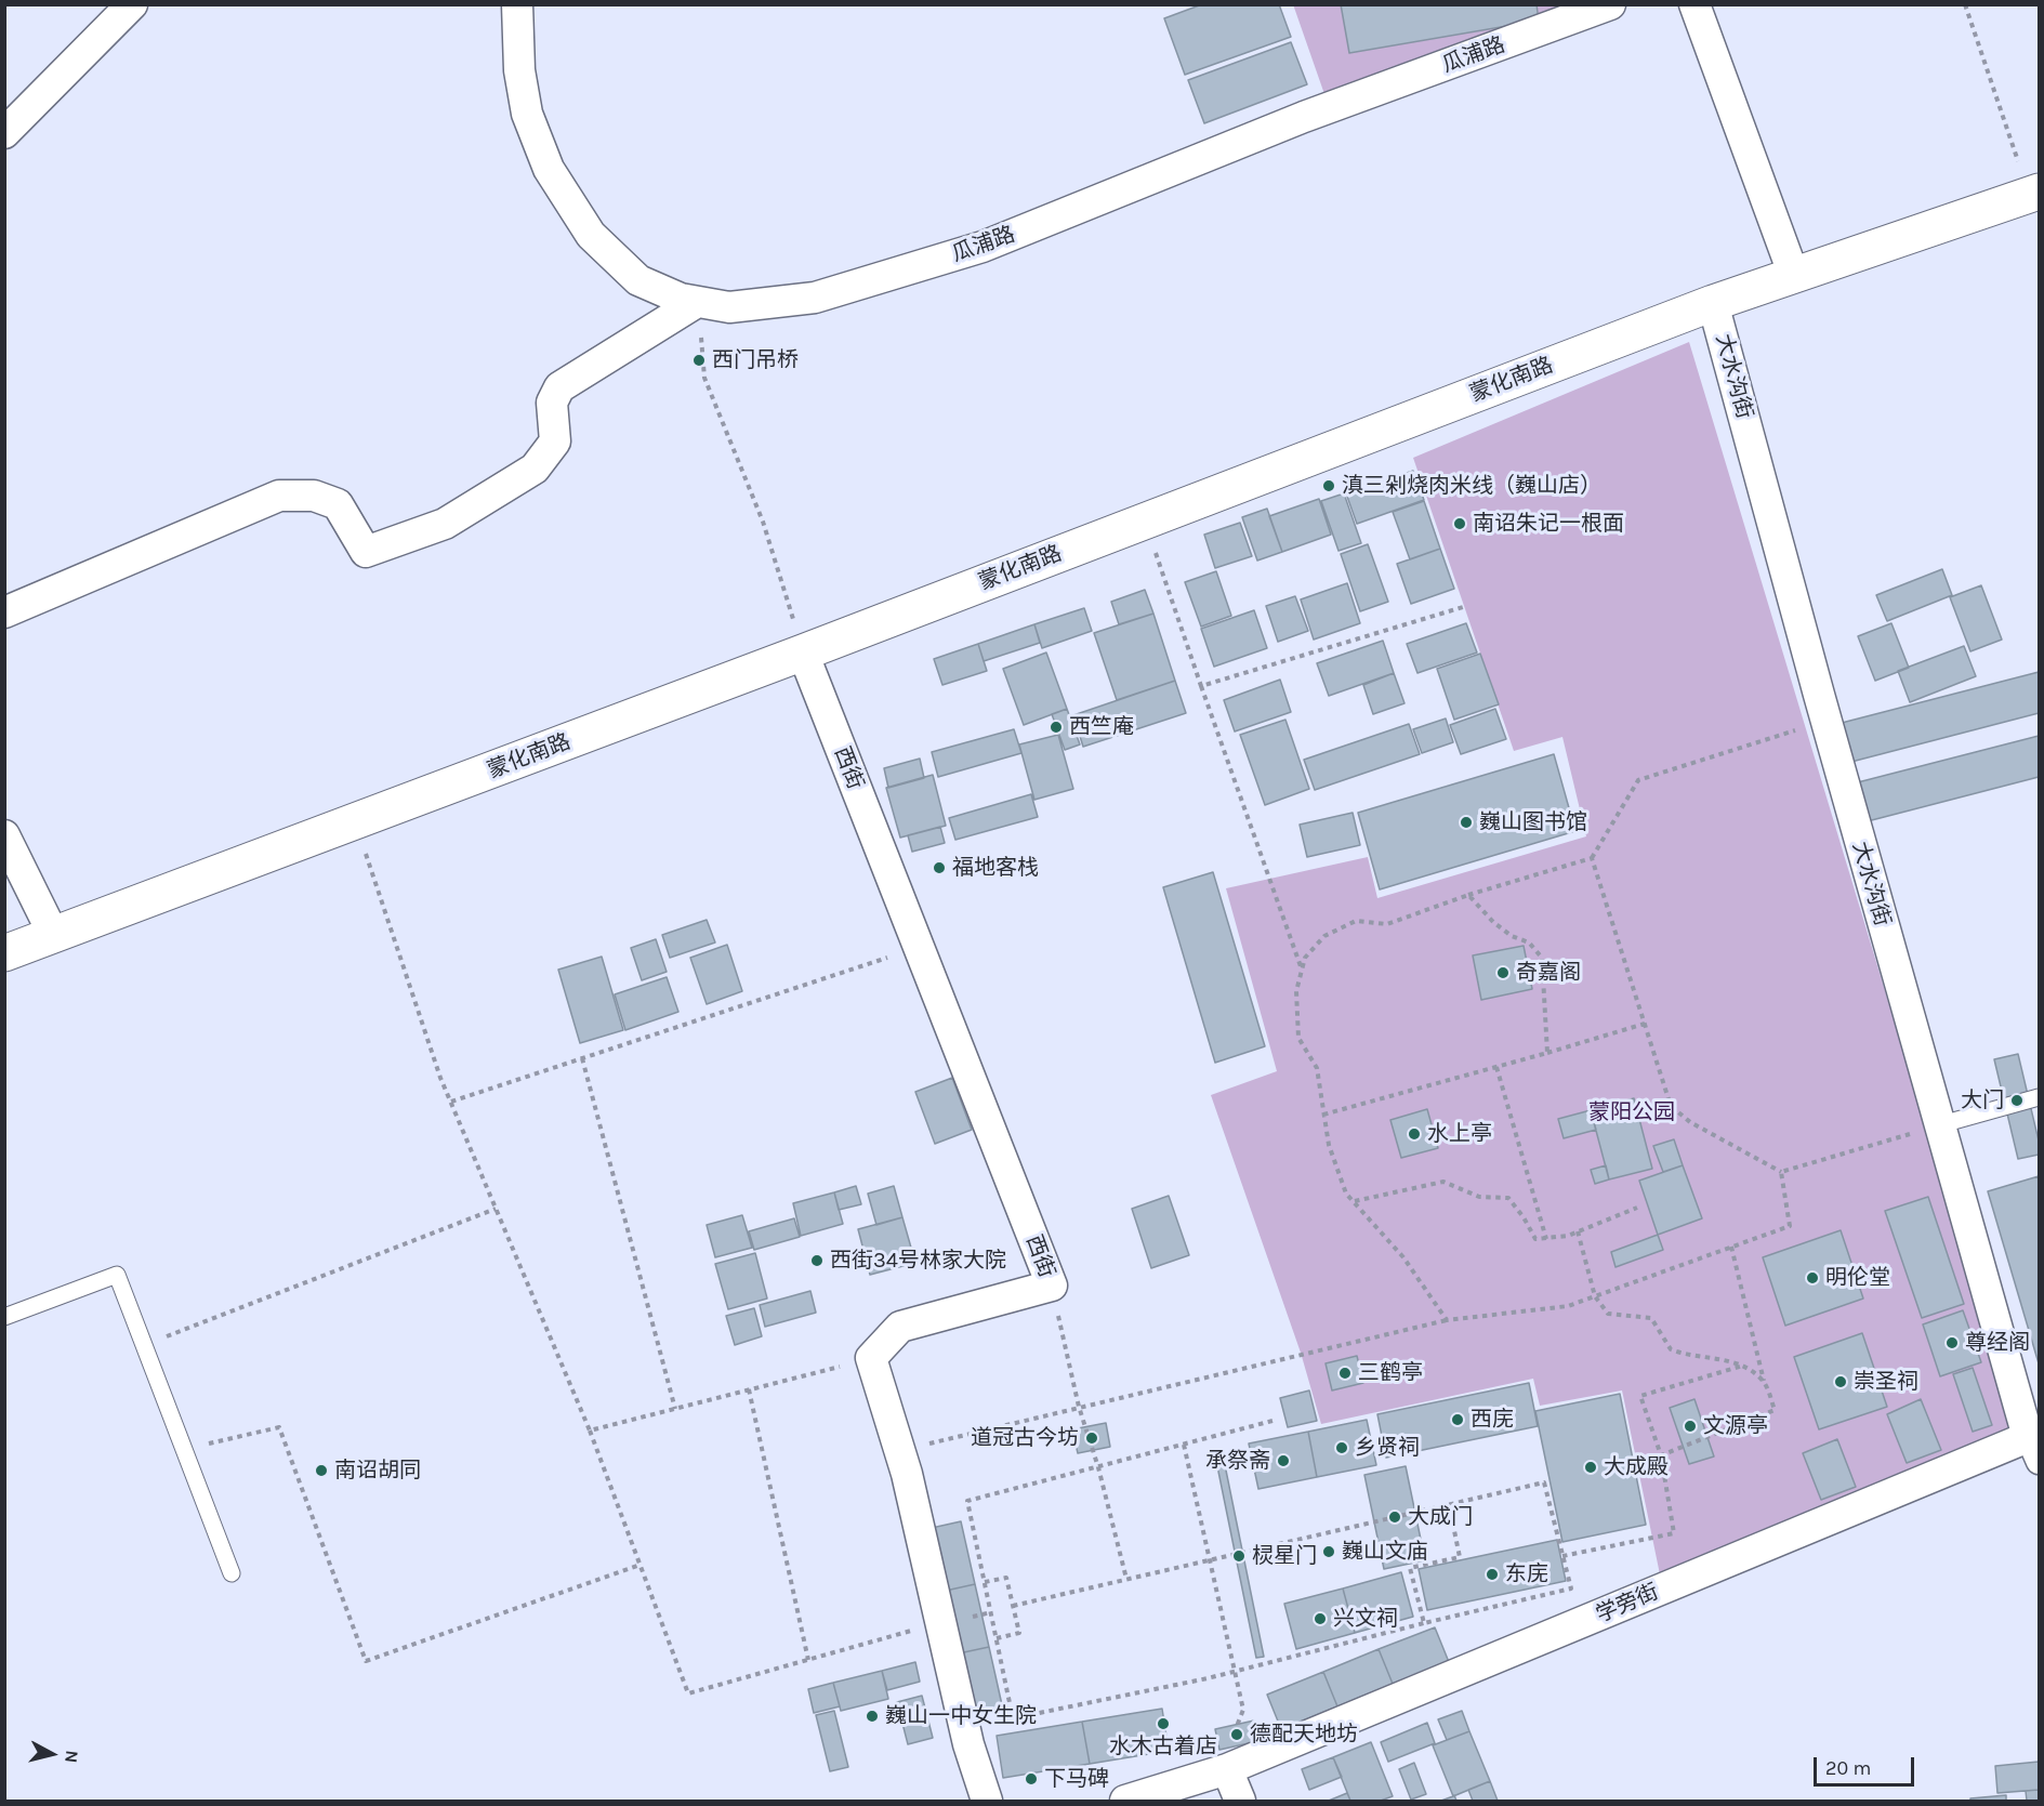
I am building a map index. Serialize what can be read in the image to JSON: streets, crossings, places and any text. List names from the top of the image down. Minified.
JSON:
{"streets":{"main road":["蒙化南路"],"street":["瓜浦路","大水沟街","西街","学旁街"]},"crossings":[["大水沟街","蒙化南路"],["大水沟街","学旁街"],["蒙化南路","西街"]],"parks":["蒙阳公园"],"places":["西门吊桥","滇三剁烧肉米线（巍山店）","南诏朱记一根面","西竺庵","巍山图书馆","福地客栈","奇嘉阁","大门","水上亭","西街34号林家大院","明伦堂","尊经阁","三鹤亭","崇圣祠","西庑","文源亭","道冠古今坊","乡贤祠","承祭斋","大成殿","南诏胡同","大成门","巍山文庙","棂星门","东庑","兴文祠","巍山一中女生院","水木古着店","德配天地坊","下马碑"],"scale_bar":"20 m","north":"right"}
